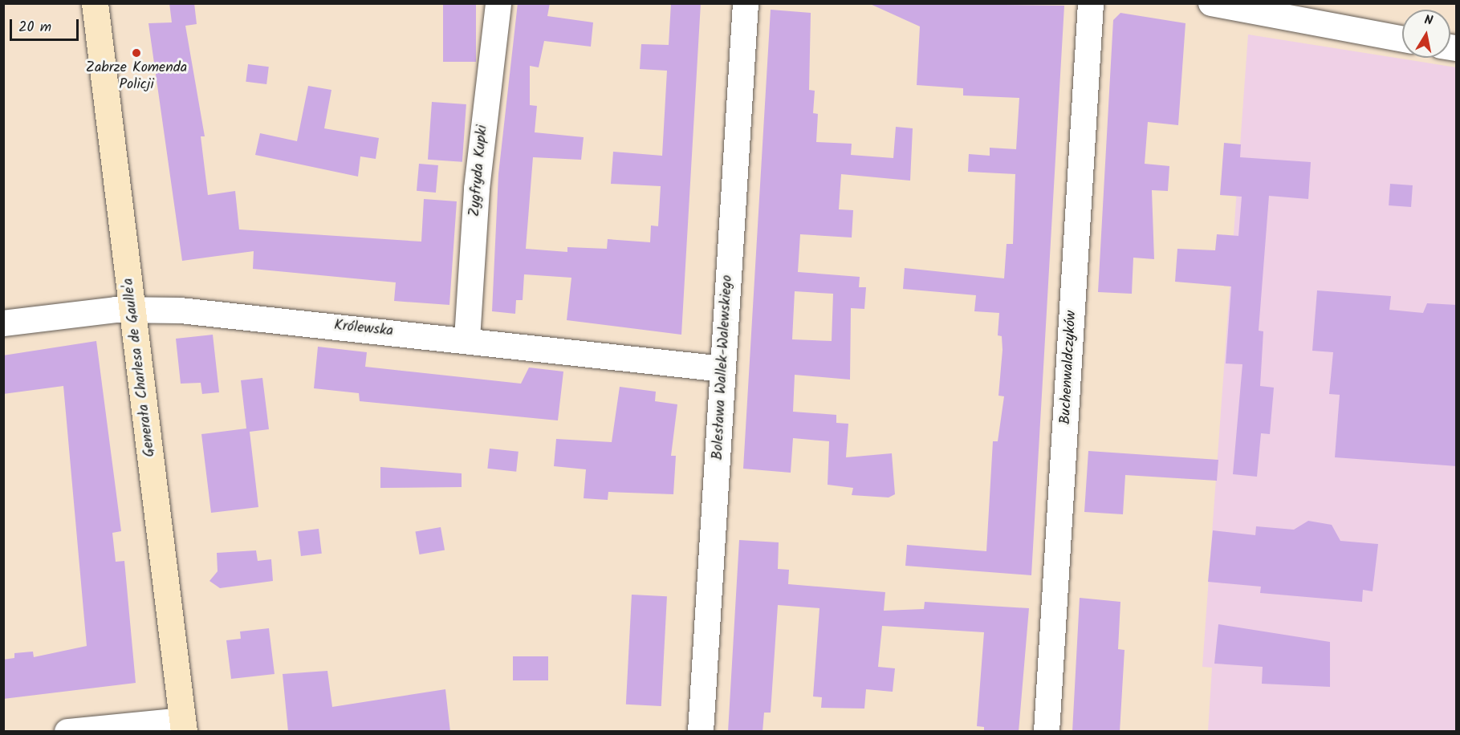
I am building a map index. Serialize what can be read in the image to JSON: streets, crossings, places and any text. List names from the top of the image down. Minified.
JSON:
{"streets":{"main road":["Generała Charlesa de Gaulle'a"],"street":["Zygfryda Kupki","Królewska","Bolesława Wallek-Walewskiego","Buchenwaldczyków"]},"crossings":[["Zygfryda Kupki","Królewska"],["Królewska","Generała Charlesa de Gaulle'a"],["Królewska","Bolesława Wallek-Walewskiego"]],"places":["Zabrze Komenda Policji"],"scale_bar":"20 m","north":"top"}
